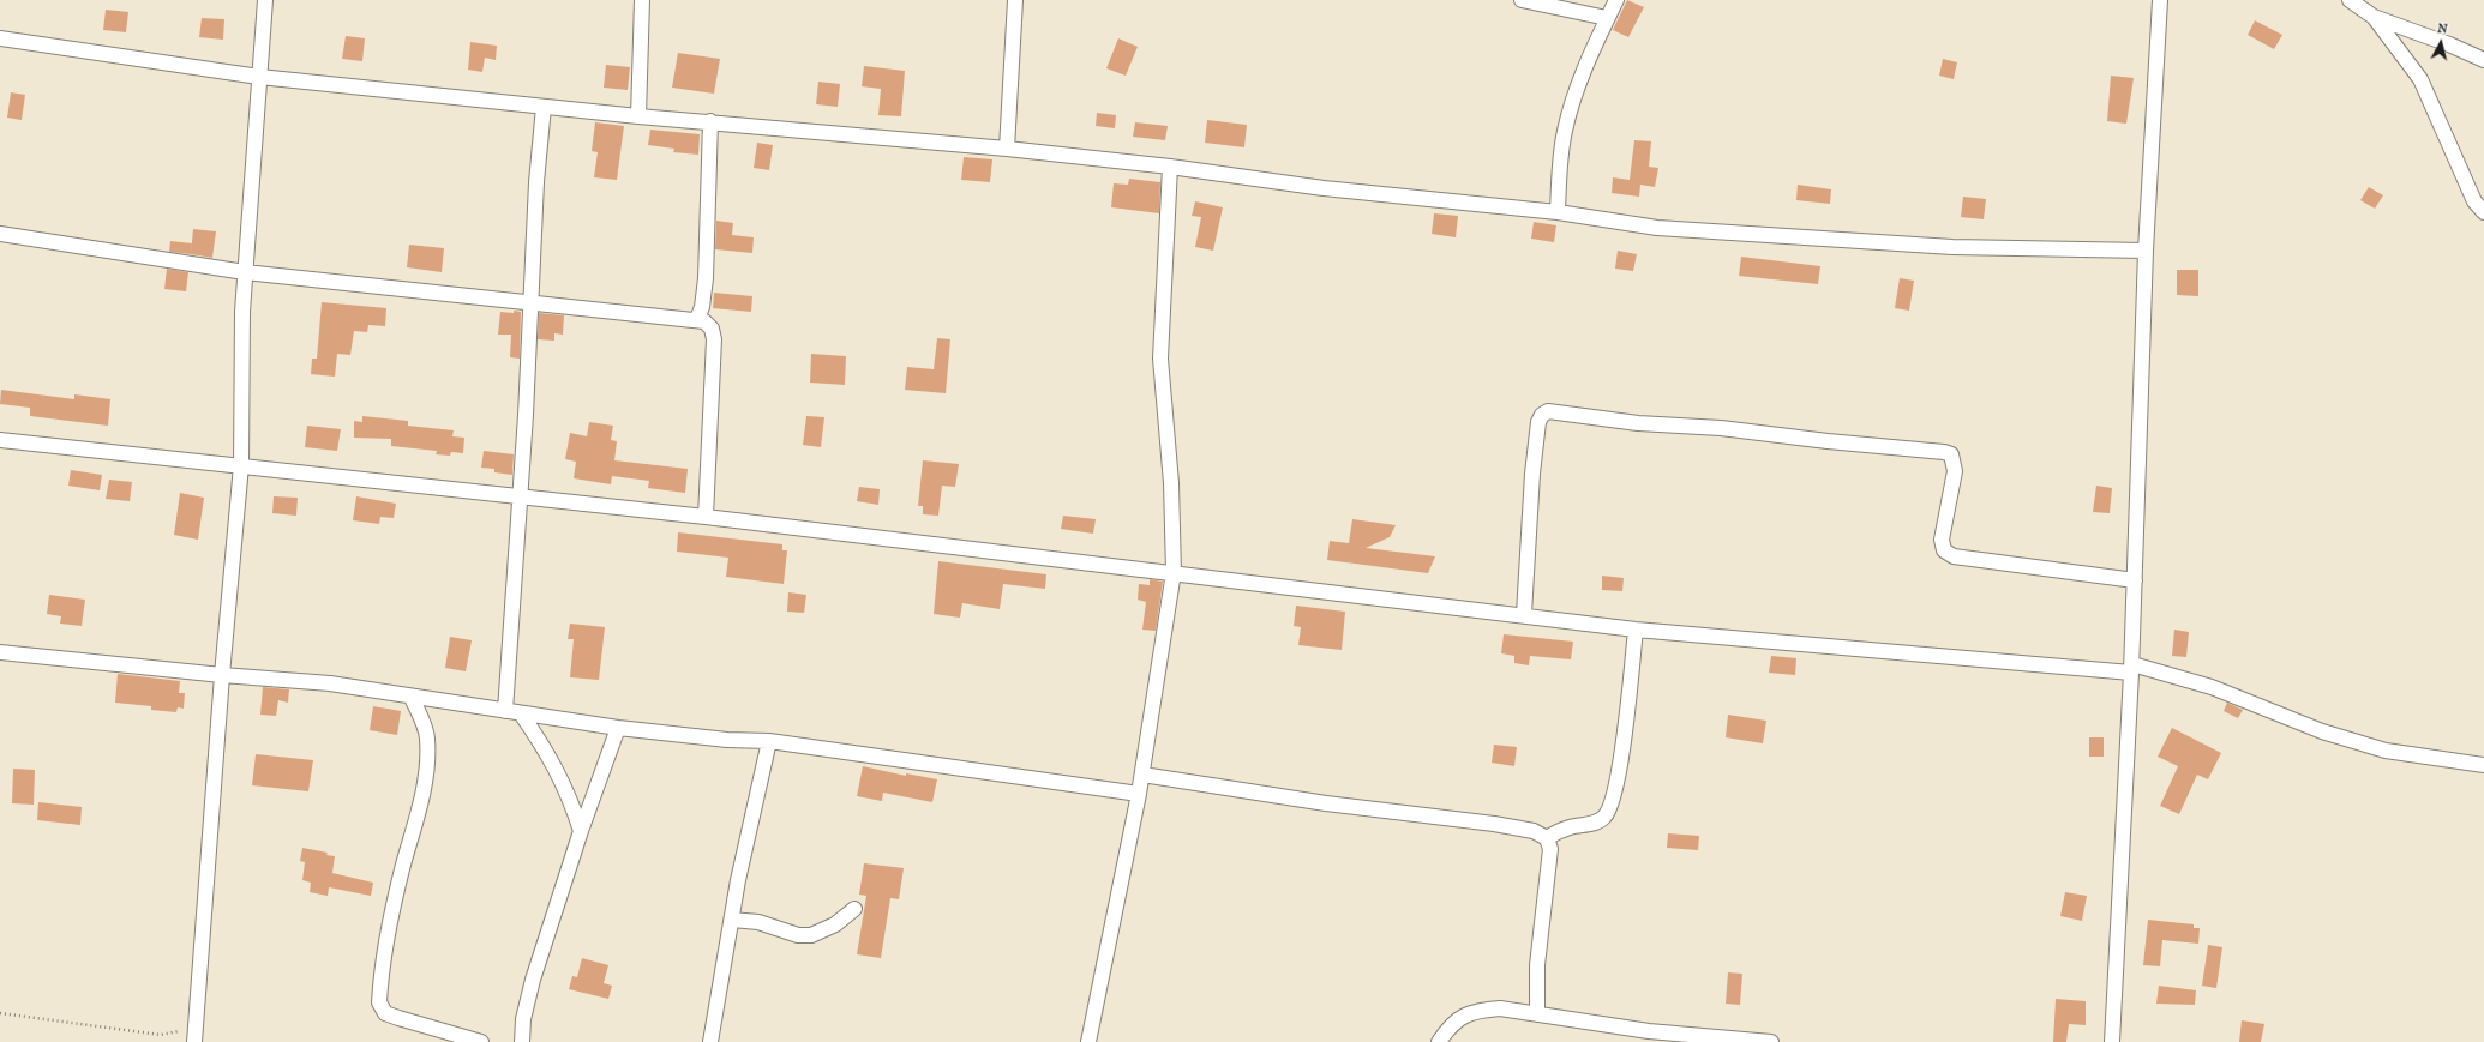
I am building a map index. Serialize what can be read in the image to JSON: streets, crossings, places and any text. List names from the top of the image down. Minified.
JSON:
{"north":"top"}
